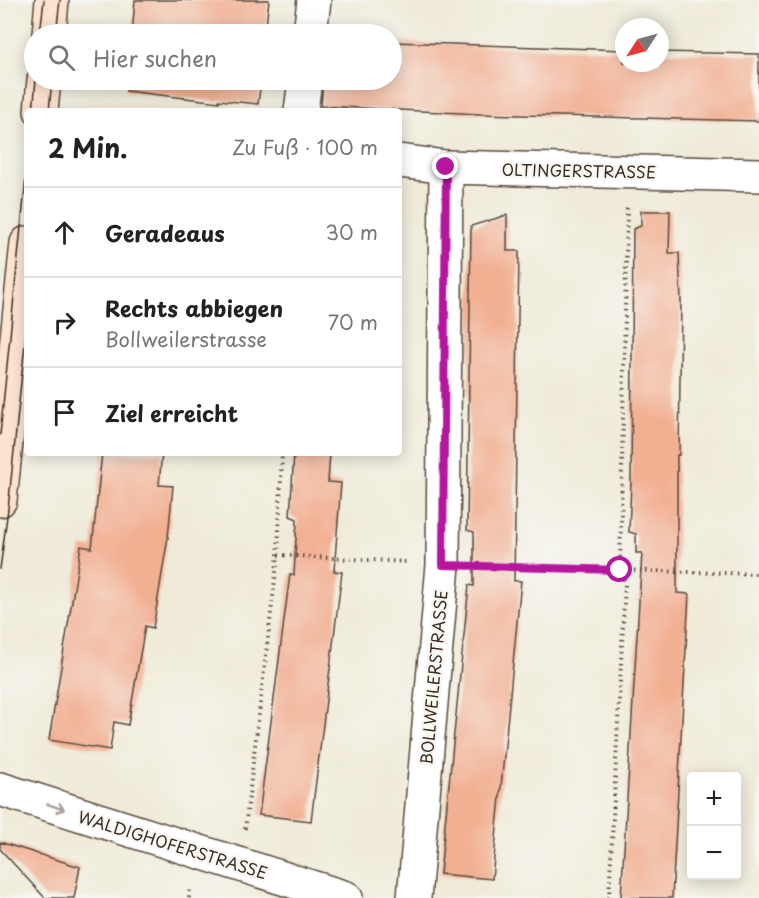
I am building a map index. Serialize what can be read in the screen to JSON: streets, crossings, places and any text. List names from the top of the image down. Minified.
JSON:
{"streets":{"street":["OLTINGERSTRASSE","BOLLWEILERSTRASSE","WALDIGHOFERSTRASSE"]},"crossings":[["OLTINGERSTRASSE","BOLLWEILERSTRASSE"]],"one_way":["WALDIGHOFERSTRASSE"],"north":"bottom left","page":{"search":"Hier suchen","heading":["2 Min.","Zu Fuß · 100 m"],"list":[["Geradeaus","30 m"],["Rechts abbiegen","Bollweilerstrasse","70 m"],"Ziel erreicht"],"map_buttons":["+","−"]}}
